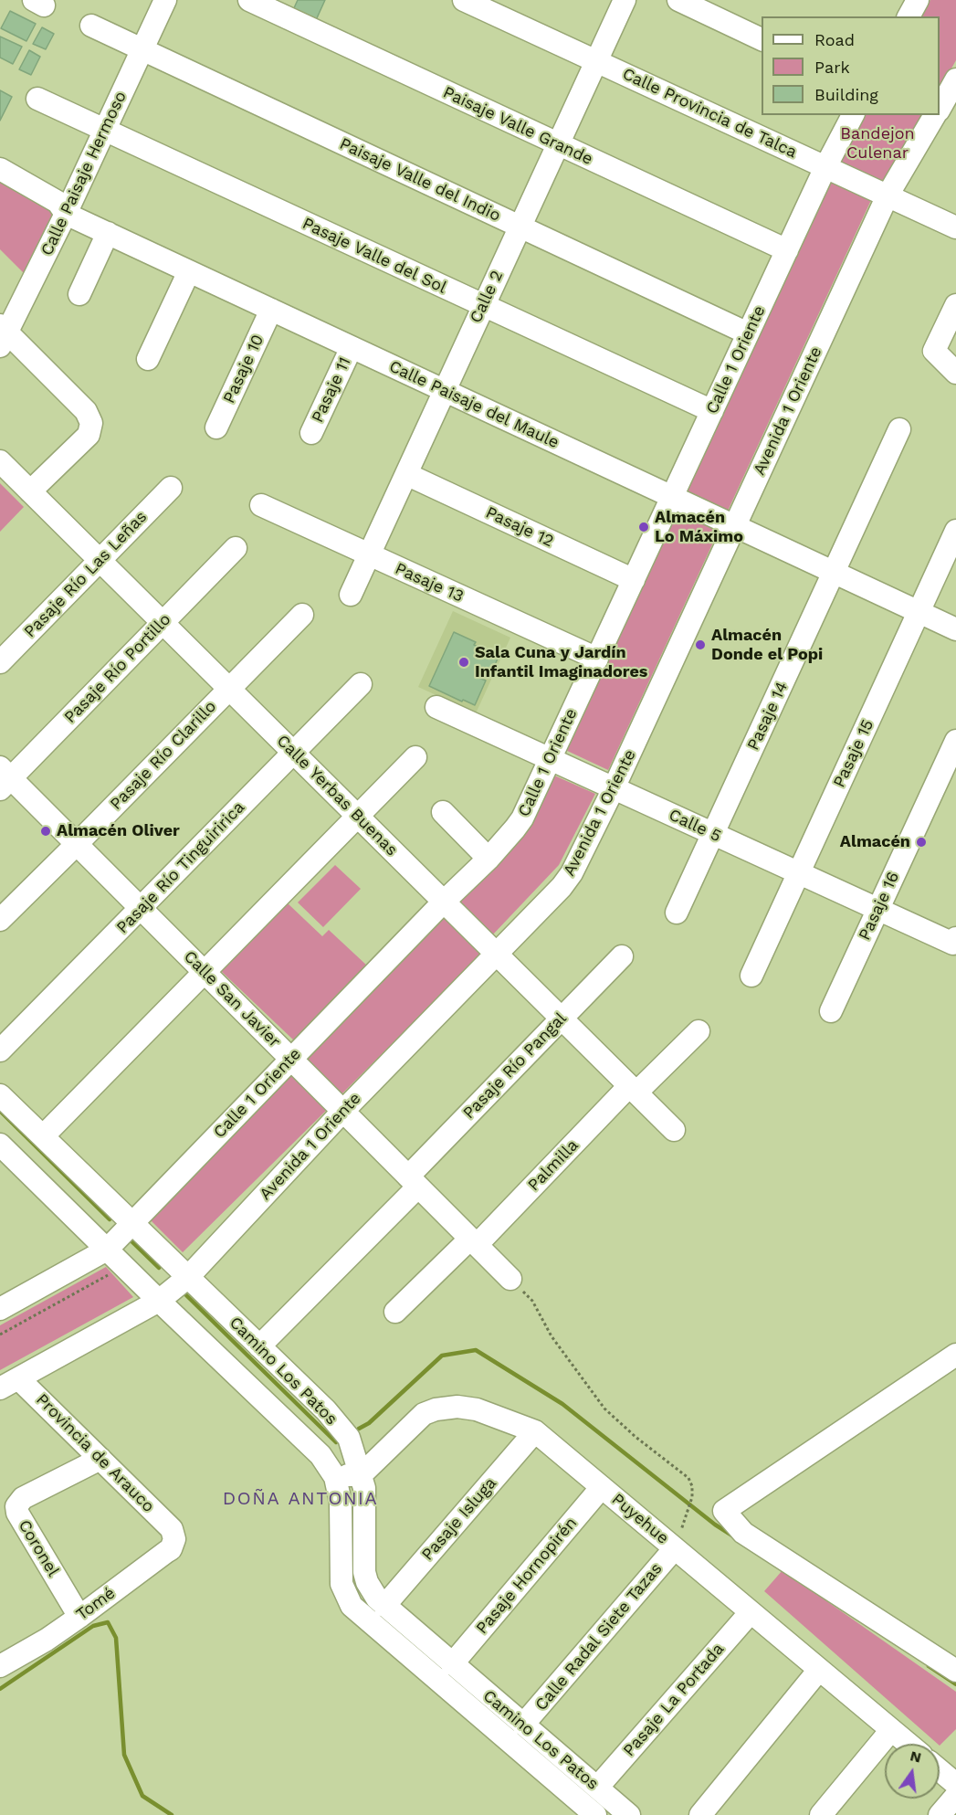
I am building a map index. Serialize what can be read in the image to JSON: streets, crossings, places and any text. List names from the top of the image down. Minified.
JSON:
{"streets":{"street":["Calle Provincia de Talca","Paisaje Valle Grande","Calle Paisaje Hermoso","Paisaje Valle del Indio","Pasaje Valle del Sol","Calle 2","Calle 1 Oriente","Pasaje 10","Pasaje 11","Calle Paisaje del Maule","Avenida 1 Oriente","Pasaje 12","Pasaje Río Las Leñas","Pasaje 13","Pasaje Río Portillo","Pasaje 14","Pasaje 15","Pasaje Río Clarillo","Calle Yerbas Buenas","Calle 5","Pasaje Río Tinguiririca","Pasaje 16","Calle San Javier","Pasaje Río Pangal","Palmilla","Camino Los Patos","Provincia de Arauco","Pasaje Isluga","Puyehue","Coronel","Pasaje Hornopirén","Tomé","Calle Radal Siete Tazas","Pasaje La Portada"]},"crossings":[["Calle Provincia de Talca","Calle 2"],["Calle Provincia de Talca","Calle 1 Oriente"],["Calle Provincia de Talca","Avenida 1 Oriente"],["Paisaje Valle Grande","Calle 2"],["Paisaje Valle Grande","Calle 1 Oriente"],["Calle Paisaje Hermoso","Paisaje Valle del Indio"],["Calle Paisaje Hermoso","Pasaje Valle del Sol"],["Calle Paisaje Hermoso","Calle Paisaje del Maule"],["Paisaje Valle del Indio","Calle 2"],["Paisaje Valle del Indio","Calle 1 Oriente"],["Pasaje Valle del Sol","Calle 2"],["Pasaje Valle del Sol","Calle 1 Oriente"],["Calle 2","Calle Paisaje del Maule"],["Calle 2","Pasaje 12"],["Calle 2","Pasaje 13"],["Calle 1 Oriente","Calle Paisaje del Maule"],["Calle 1 Oriente","Pasaje 12"],["Calle 1 Oriente","Pasaje 13"],["Calle 1 Oriente","Calle Yerbas Buenas"],["Calle 1 Oriente","Calle 5"],["Calle 1 Oriente","Calle San Javier"],["Calle 1 Oriente","Camino Los Patos"],["Pasaje 10","Calle Paisaje del Maule"],["Pasaje 11","Calle Paisaje del Maule"],["Calle Paisaje del Maule","Avenida 1 Oriente"],["Calle Paisaje del Maule","Pasaje 14"],["Calle Paisaje del Maule","Pasaje 15"],["Avenida 1 Oriente","Calle Yerbas Buenas"],["Avenida 1 Oriente","Calle 5"],["Avenida 1 Oriente","Calle San Javier"],["Avenida 1 Oriente","Camino Los Patos"],["Avenida 1 Oriente","Provincia de Arauco"],["Pasaje Río Las Leñas","Calle Yerbas Buenas"],["Pasaje Río Portillo","Calle Yerbas Buenas"],["Pasaje Río Portillo","Calle San Javier"],["Pasaje 14","Calle 5"],["Pasaje 15","Calle 5"],["Pasaje Río Clarillo","Calle Yerbas Buenas"],["Pasaje Río Clarillo","Calle San Javier"],["Calle Yerbas Buenas","Pasaje Río Tinguiririca"],["Calle Yerbas Buenas","Pasaje Río Pangal"],["Calle Yerbas Buenas","Palmilla"],["Calle 5","Pasaje 16"],["Pasaje Río Tinguiririca","Calle San Javier"],["Calle San Javier","Pasaje Río Pangal"],["Calle San Javier","Palmilla"],["Pasaje Río Pangal","Camino Los Patos"],["Camino Los Patos","Pasaje Isluga"],["Camino Los Patos","Puyehue"],["Camino Los Patos","Pasaje Hornopirén"],["Camino Los Patos","Calle Radal Siete Tazas"],["Camino Los Patos","Pasaje La Portada"],["Provincia de Arauco","Coronel"],["Provincia de Arauco","Tomé"],["Pasaje Isluga","Puyehue"],["Puyehue","Pasaje Hornopirén"],["Puyehue","Calle Radal Siete Tazas"],["Puyehue","Pasaje La Portada"],["Coronel","Tomé"]],"districts":["DOÑA ANTONIA"],"parks":["Bandejon Culenar"],"places":["Almacén Lo Máximo","Almacén Donde el Popi","Sala Cuna y Jardín Infantil Imaginadores","Almacén Oliver","Almacén"],"legend":["Road","Park","Building"],"north":"top"}
